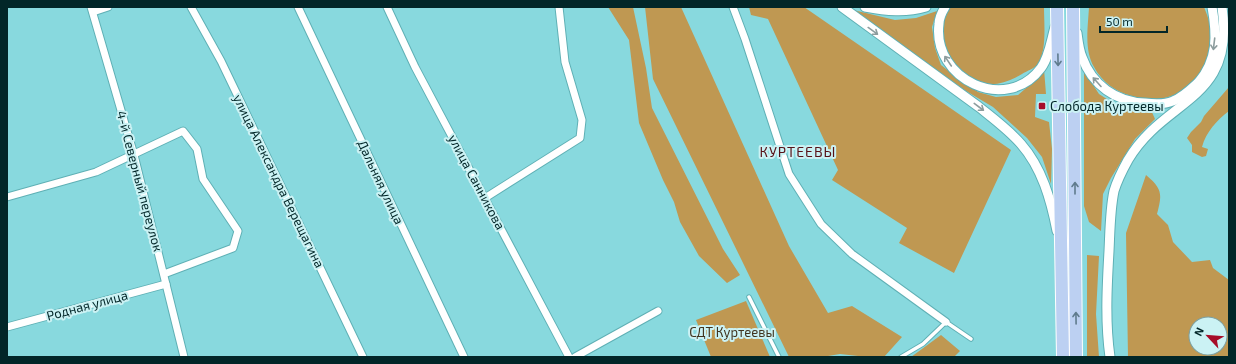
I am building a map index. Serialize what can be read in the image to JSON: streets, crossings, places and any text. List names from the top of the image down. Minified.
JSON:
{"streets":{"street":["4-й Северный переулок","улица Александра Верещагина","Дальняя улица","улица Санникова","Родная улица"]},"crossings":[["4-й Северный переулок","Родная улица"]],"districts":["КУРТЕЕВЫ"],"parks":["СДТ Куртеевы"],"places":{"transit":["Слобода Куртеевы"]},"scale_bar":"50 m","north":"top left"}
